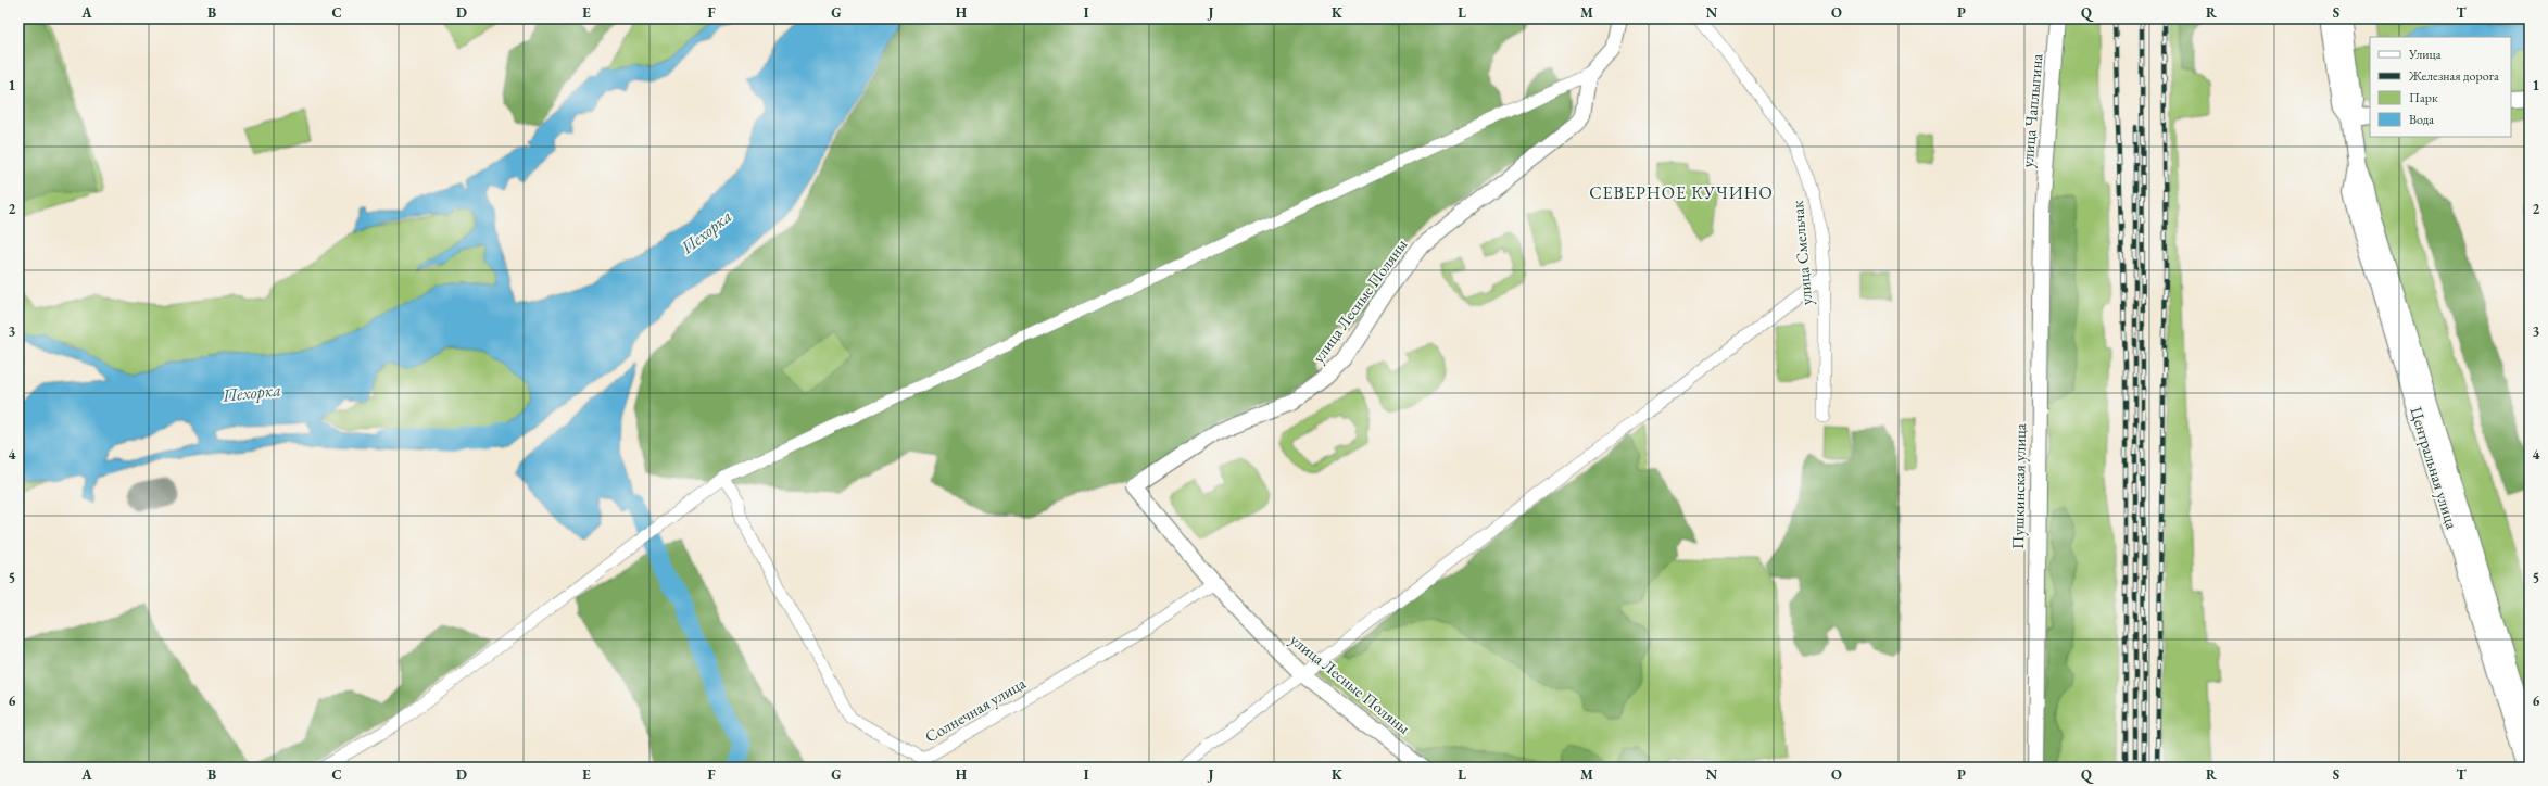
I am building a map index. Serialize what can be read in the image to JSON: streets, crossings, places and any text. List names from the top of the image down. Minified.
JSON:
{"streets":{"main road":["Центральная улица"],"street":["улица Чаплыгина","улица Смельчак","улица Лесные Поляны","Пушкинская улица","Солнечная улица"]},"crossings":[["улица Чаплыгина","Пушкинская улица"],["улица Лесные Поляны","Солнечная улица"]],"districts":["СЕВЕРНОЕ КУЧИНО"],"water":["Пехорка"],"legend":["Улица","Железная дорога","Парк","Вода"],"grid":{"columns":["A","B","C","D","E","F","G","H","I","J","K","L","M","N","O","P","Q","R","S","T"],"rows":["1","2","3","4","5","6"]}}
